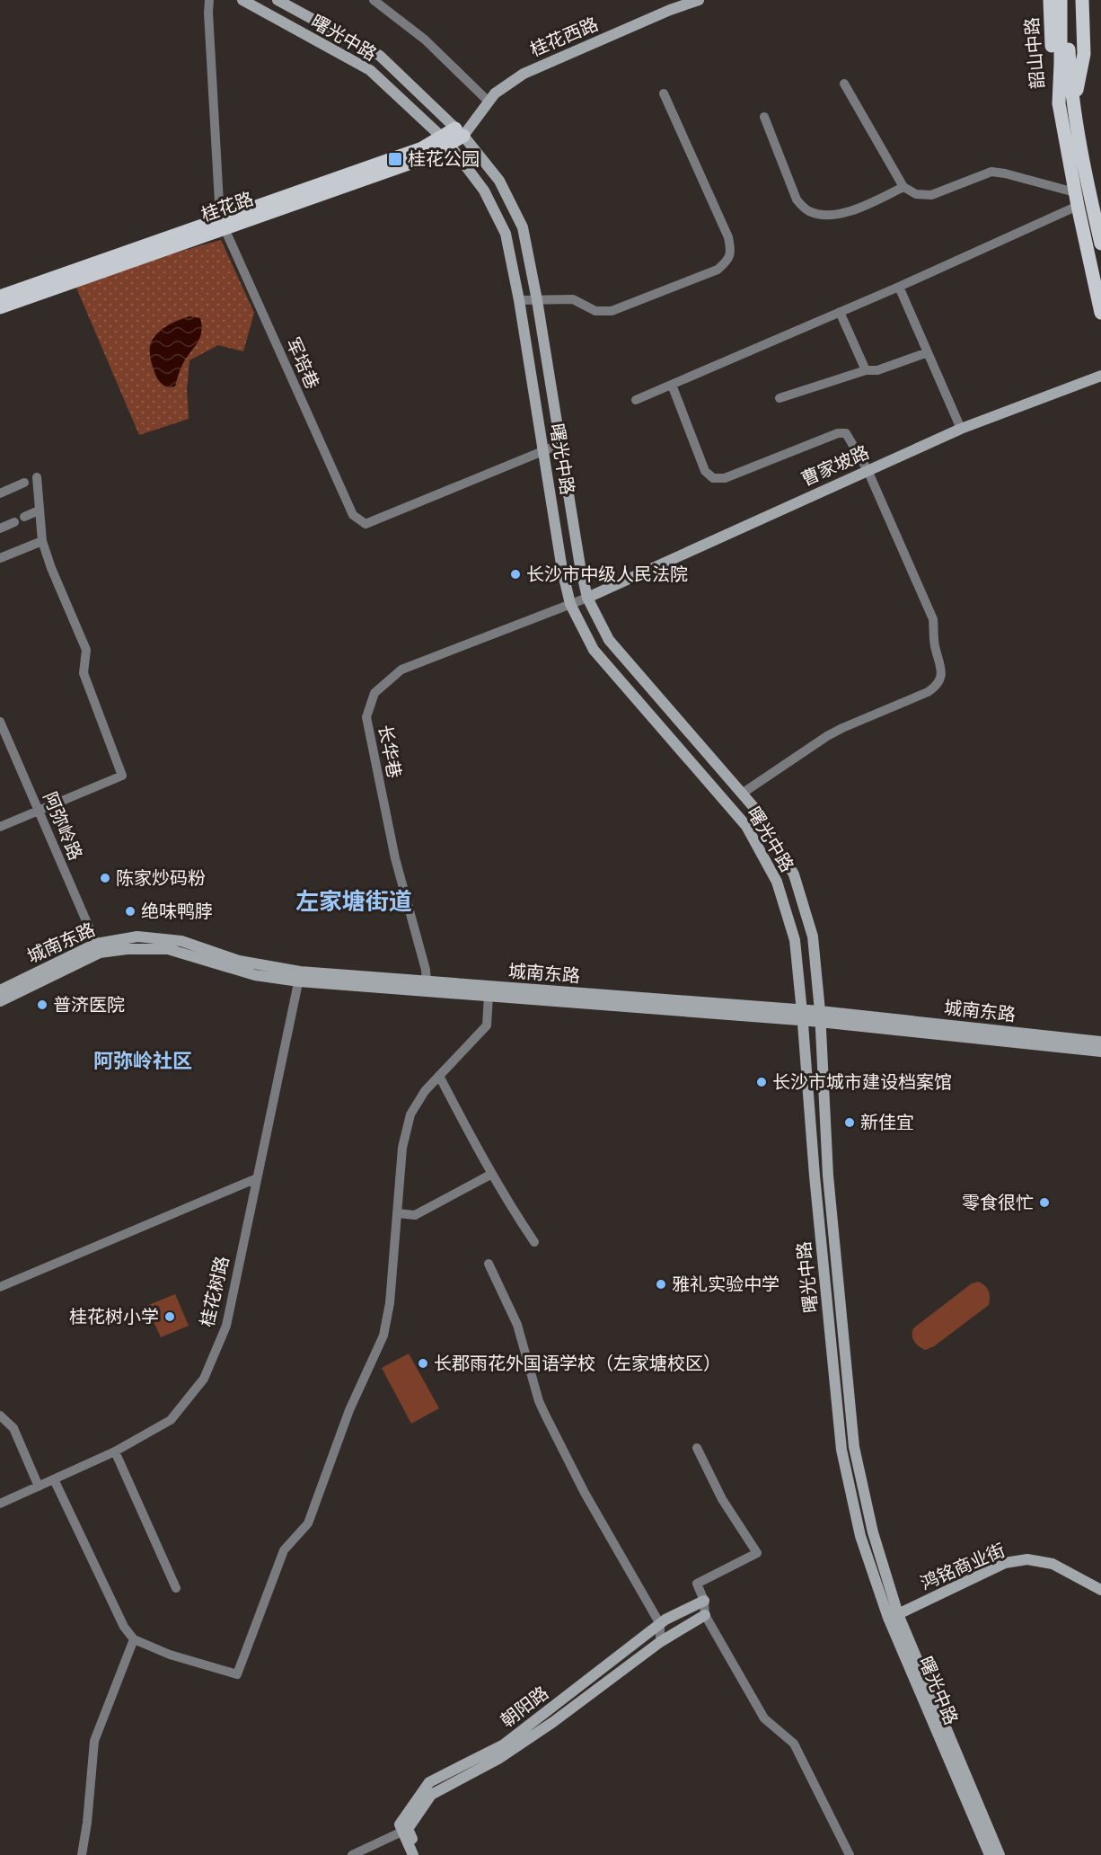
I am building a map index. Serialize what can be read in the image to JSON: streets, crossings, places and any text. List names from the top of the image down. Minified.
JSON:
{"streets":{"main road":["韶山中路","桂花路"],"street":["桂花西路","曙光中路","军培巷","曹家坡路","长华巷","阿弥岭路","城南东路","桂花树路","鸿铭商业街","朝阳路"]},"crossings":[["桂花西路","曙光中路"],["桂花西路","桂花路"],["曙光中路","桂花路"],["曙光中路","军培巷"],["曙光中路","曹家坡路"],["曙光中路","长华巷"],["曙光中路","城南东路"],["曙光中路","鸿铭商业街"],["桂花路","军培巷"],["曹家坡路","长华巷"],["长华巷","城南东路"],["阿弥岭路","城南东路"],["城南东路","桂花树路"]],"districts":["左家塘街道","阿弥岭社区"],"places":{"transit":["桂花公园"],"other":["长沙市中级人民法院","陈家炒码粉","绝味鸭脖","普济医院","长沙市城市建设档案馆","新佳宜","零食很忙","雅礼实验中学","桂花树小学","长郡雨花外国语学校（左家塘校区）"]}}
